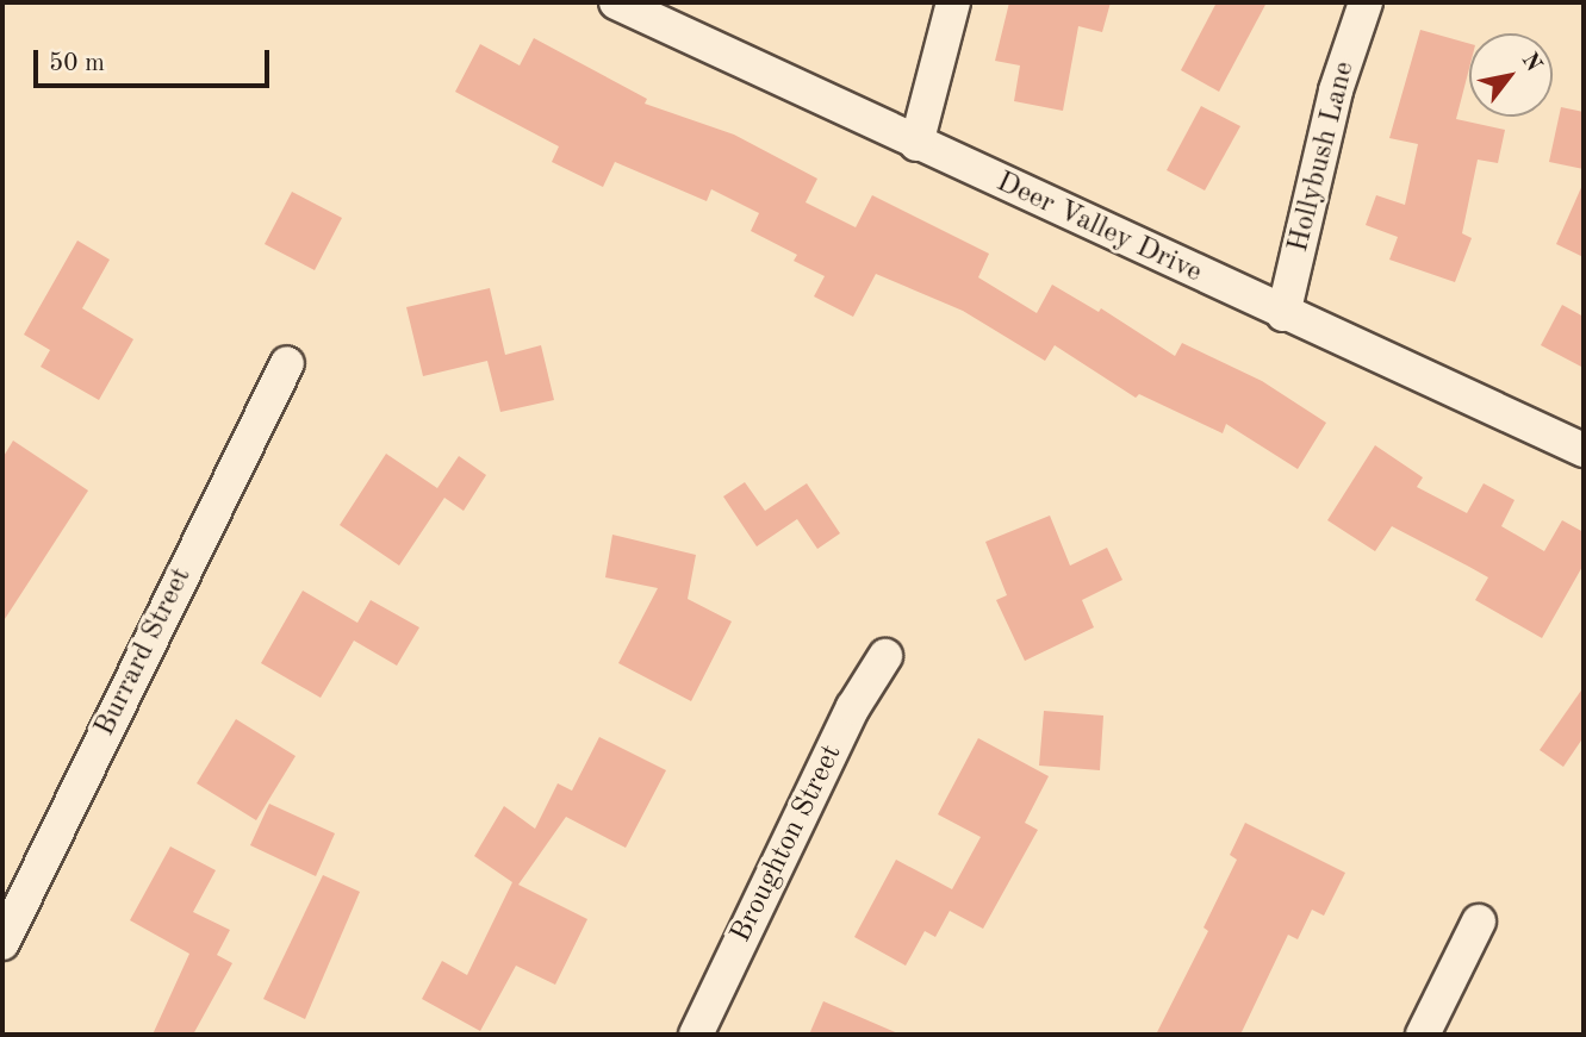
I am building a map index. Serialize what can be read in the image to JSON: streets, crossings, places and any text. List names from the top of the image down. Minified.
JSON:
{"streets":{"street":["Hollybush Lane","Deer Valley Drive","Burrard Street","Broughton Street"]},"crossings":[["Hollybush Lane","Deer Valley Drive"]],"scale_bar":"50 m","north":"top right"}
